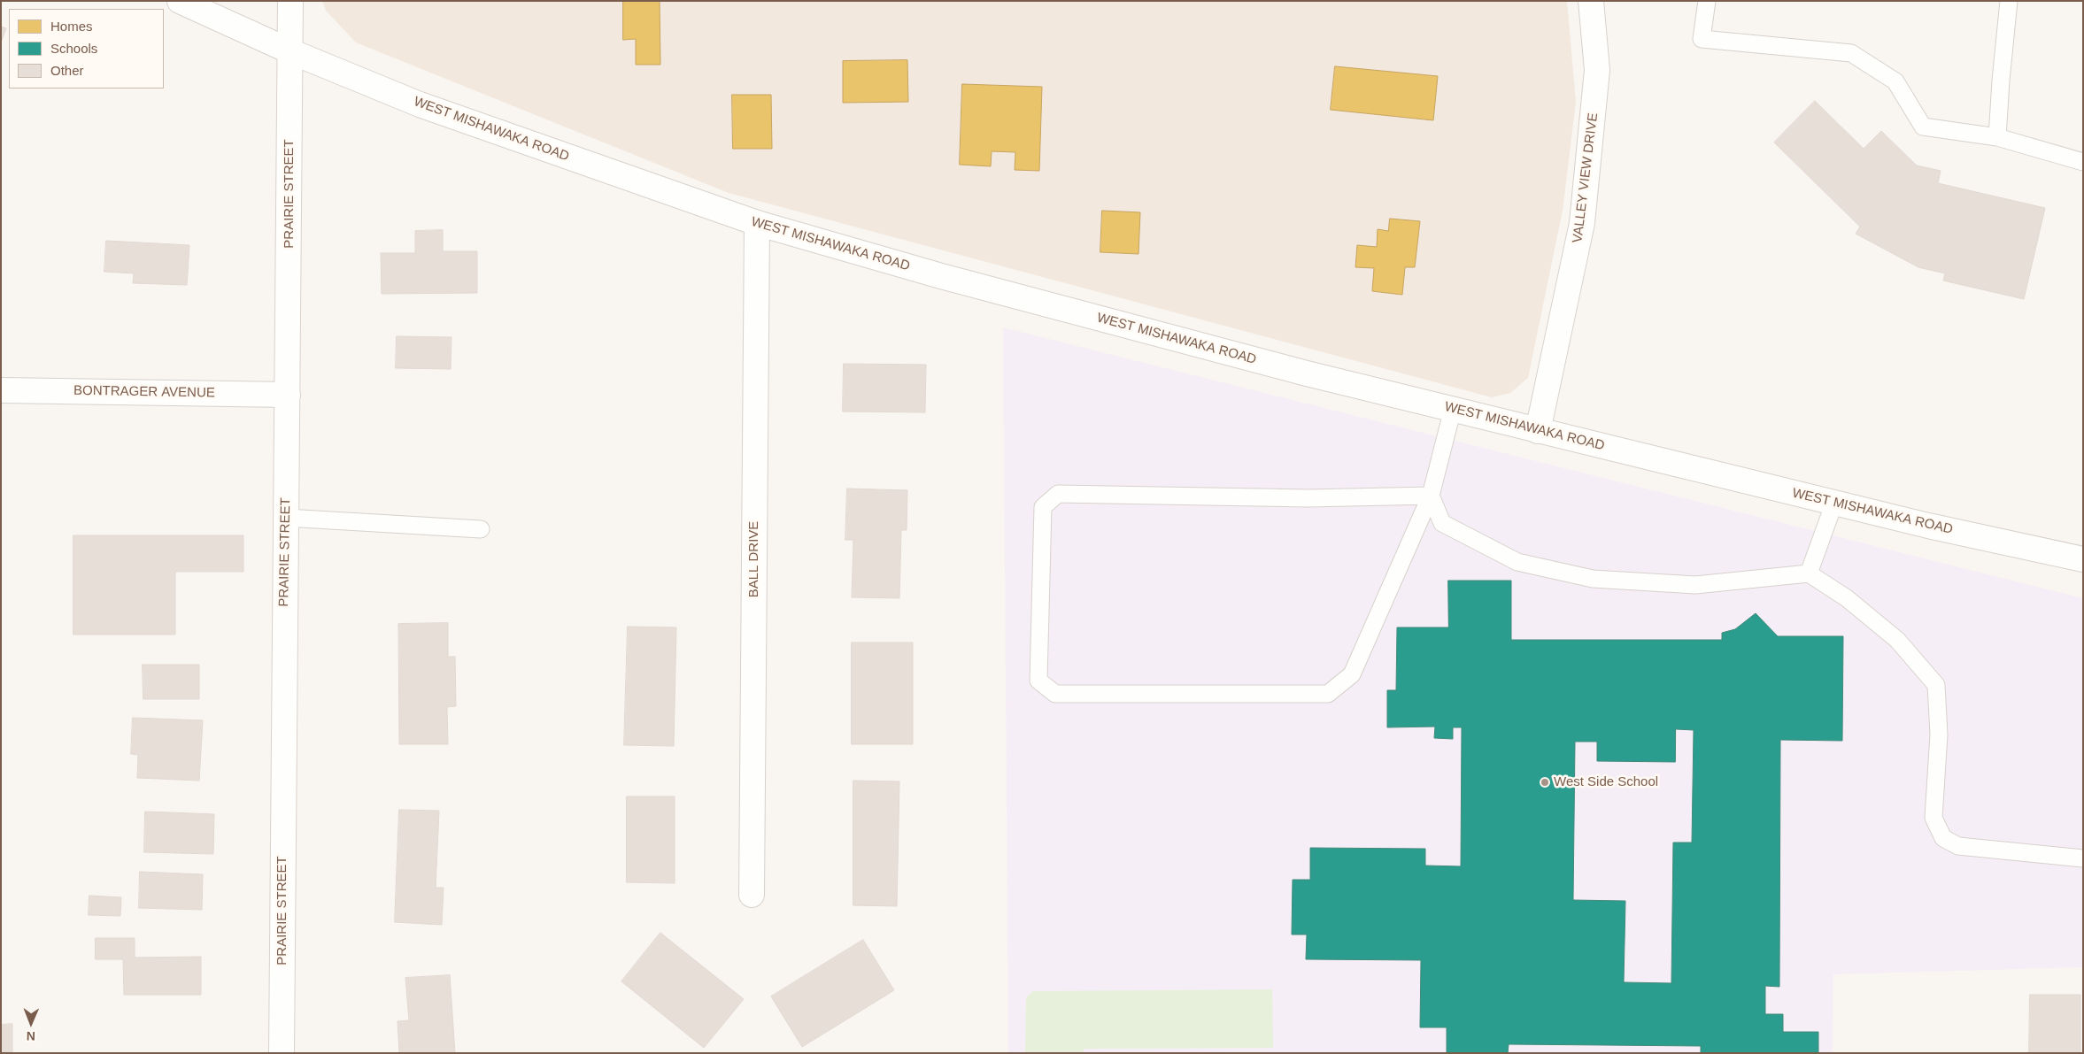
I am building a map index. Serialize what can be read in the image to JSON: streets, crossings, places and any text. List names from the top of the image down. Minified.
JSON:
{"streets":{"main road":["WEST MISHAWAKA ROAD","VALLEY VIEW DRIVE","PRAIRIE STREET","BONTRAGER AVENUE","BALL DRIVE"]},"crossings":[["WEST MISHAWAKA ROAD","VALLEY VIEW DRIVE"],["WEST MISHAWAKA ROAD","PRAIRIE STREET"],["WEST MISHAWAKA ROAD","BALL DRIVE"],["PRAIRIE STREET","BONTRAGER AVENUE"]],"places":["West Side School"],"legend":["Homes","Schools","Other"],"north":"bottom"}
